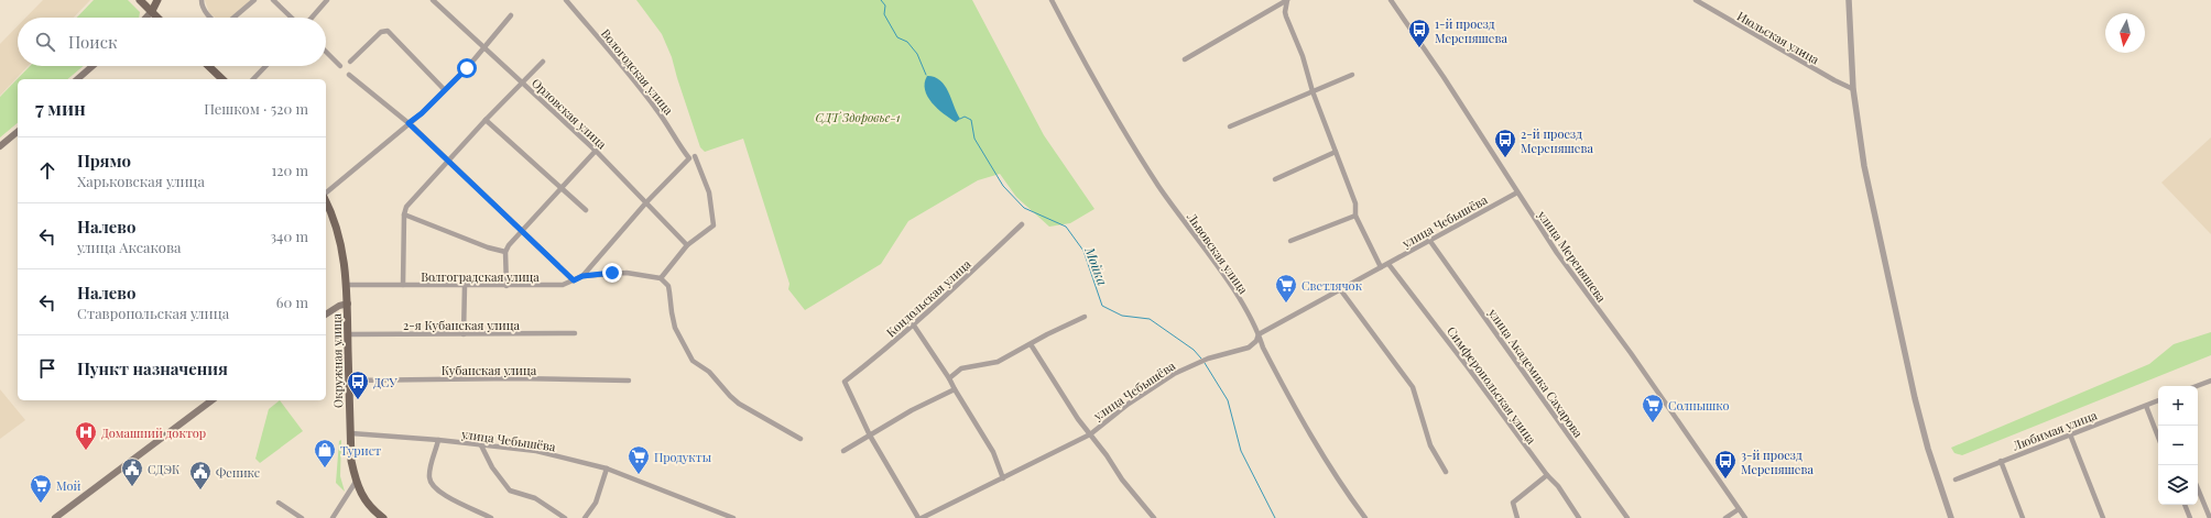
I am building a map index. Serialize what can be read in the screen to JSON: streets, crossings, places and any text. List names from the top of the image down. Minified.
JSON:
{"streets":{"main road":["Окружная улица"],"street":["Июльская улица","Вологодская улица","Орловская улица","улица Чебышёва","Львовская улица","улица Мереняшева","Волгоградская улица","Кондольская улица","2-я Кубанская улица","Кубанская улица","улица Академика Сахарова","Симферопольская улица","Любимая улица"]},"crossings":[["Вологодская улица","Орловская улица"],["Вологодская улица","Волгоградская улица"],["Орловская улица","Волгоградская улица"],["улица Чебышёва","Львовская улица"],["улица Чебышёва","улица Мереняшева"],["улица Чебышёва","Окружная улица"],["улица Чебышёва","улица Академика Сахарова"],["улица Чебышёва","Симферопольская улица"],["Волгоградская улица","Окружная улица"],["2-я Кубанская улица","Окружная улица"],["Окружная улица","Кубанская улица"]],"water":["Мойка"],"parks":["СДТ Здоровье-1"],"places":{"bus stop":["1-й проезд Мереняшева","2-й проезд Мереняшева","ДСУ","3-й проезд Мереняшева"],"supermarket":["Светлячок","Солнышко","Продукты","Мой"],"hospital":["Домашний доктор"],"shop":["Турист"],"public building":["СДЭК","Феникс"]},"north":"bottom","page":{"search":"Поиск","heading":["7 мин","Пешком · 520 m"],"list":[["Прямо","Харьковская улица","120 m"],["Налево","улица Аксакова","340 m"],["Налево","Ставропольская улица","60 m"],"Пункт назначения"],"map_buttons":["+","−"]}}
